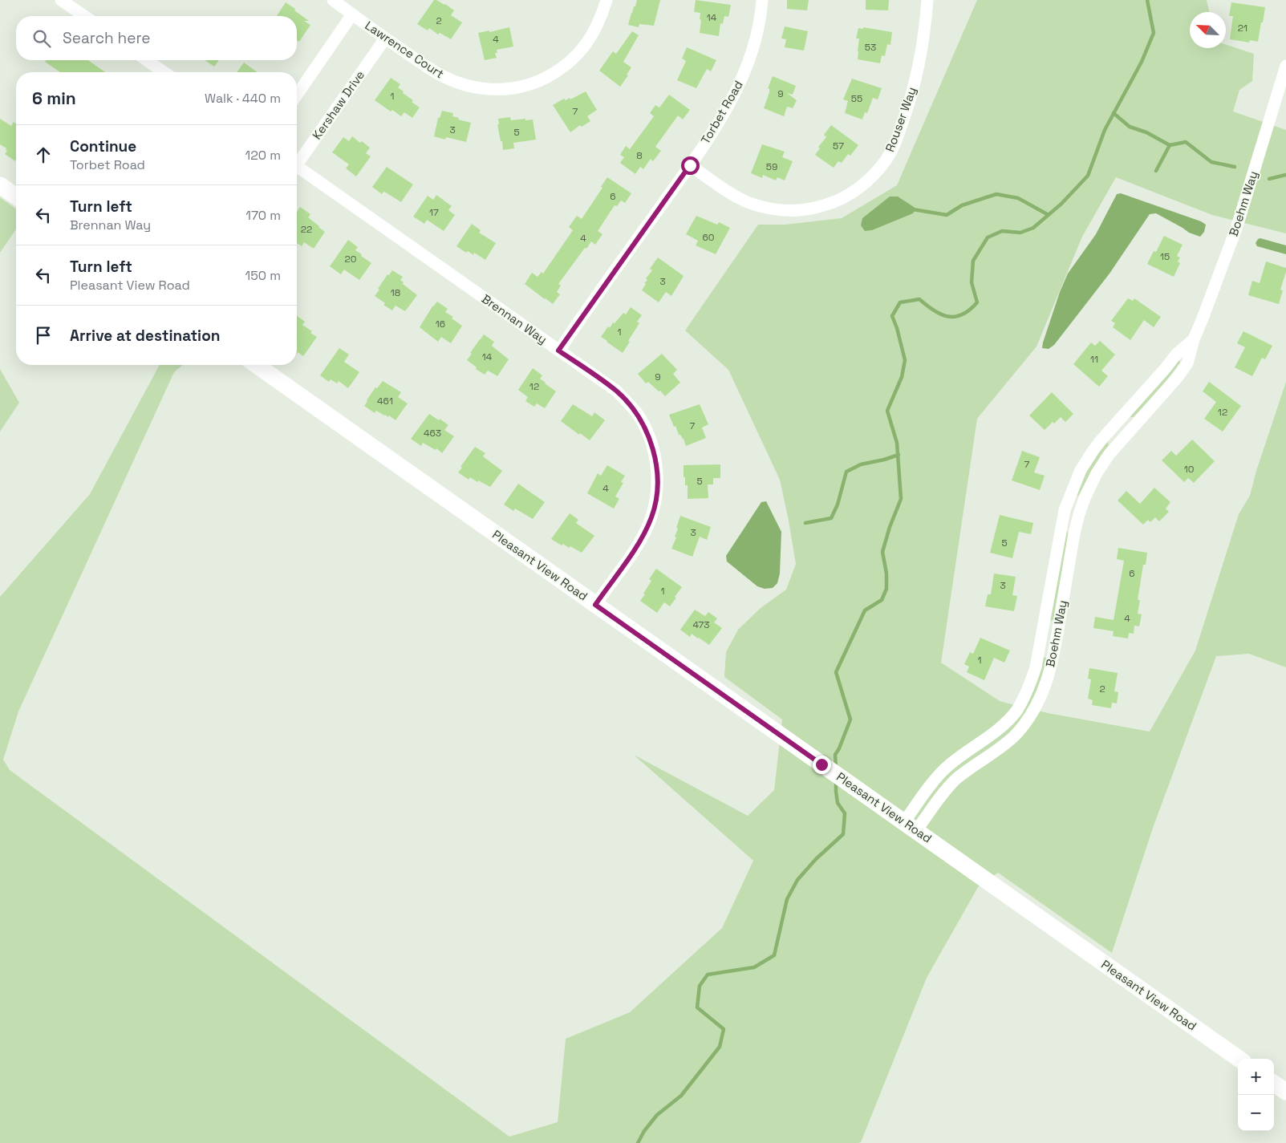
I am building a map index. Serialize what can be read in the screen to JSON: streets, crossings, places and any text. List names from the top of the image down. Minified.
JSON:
{"streets":{"street":["Lawrence Court","Kershaw Drive","Torbet Road","Rouser Way","Boehm Way","Brennan Way","Pleasant View Road"]},"crossings":[["Lawrence Court","Kershaw Drive"],["Torbet Road","Rouser Way"],["Torbet Road","Brennan Way"],["Boehm Way","Pleasant View Road"],["Brennan Way","Pleasant View Road"]],"house_numbers":["14","2","21","4","53","9","1","55","7","3","5","57","8","59","6","17","22","60","4","15","20","3","18","16","1","14","11","9","12","461","12","7","463","7","10","5","4","3","5","6","3","1","4","473","1","2"],"north":"top left","page":{"search":"Search here","heading":["6 min","Walk · 440 m"],"list":[["Continue","Torbet Road","120 m"],["Turn left","Brennan Way","170 m"],["Turn left","Pleasant View Road","150 m"],"Arrive at destination"],"map_buttons":["+","−"]}}
